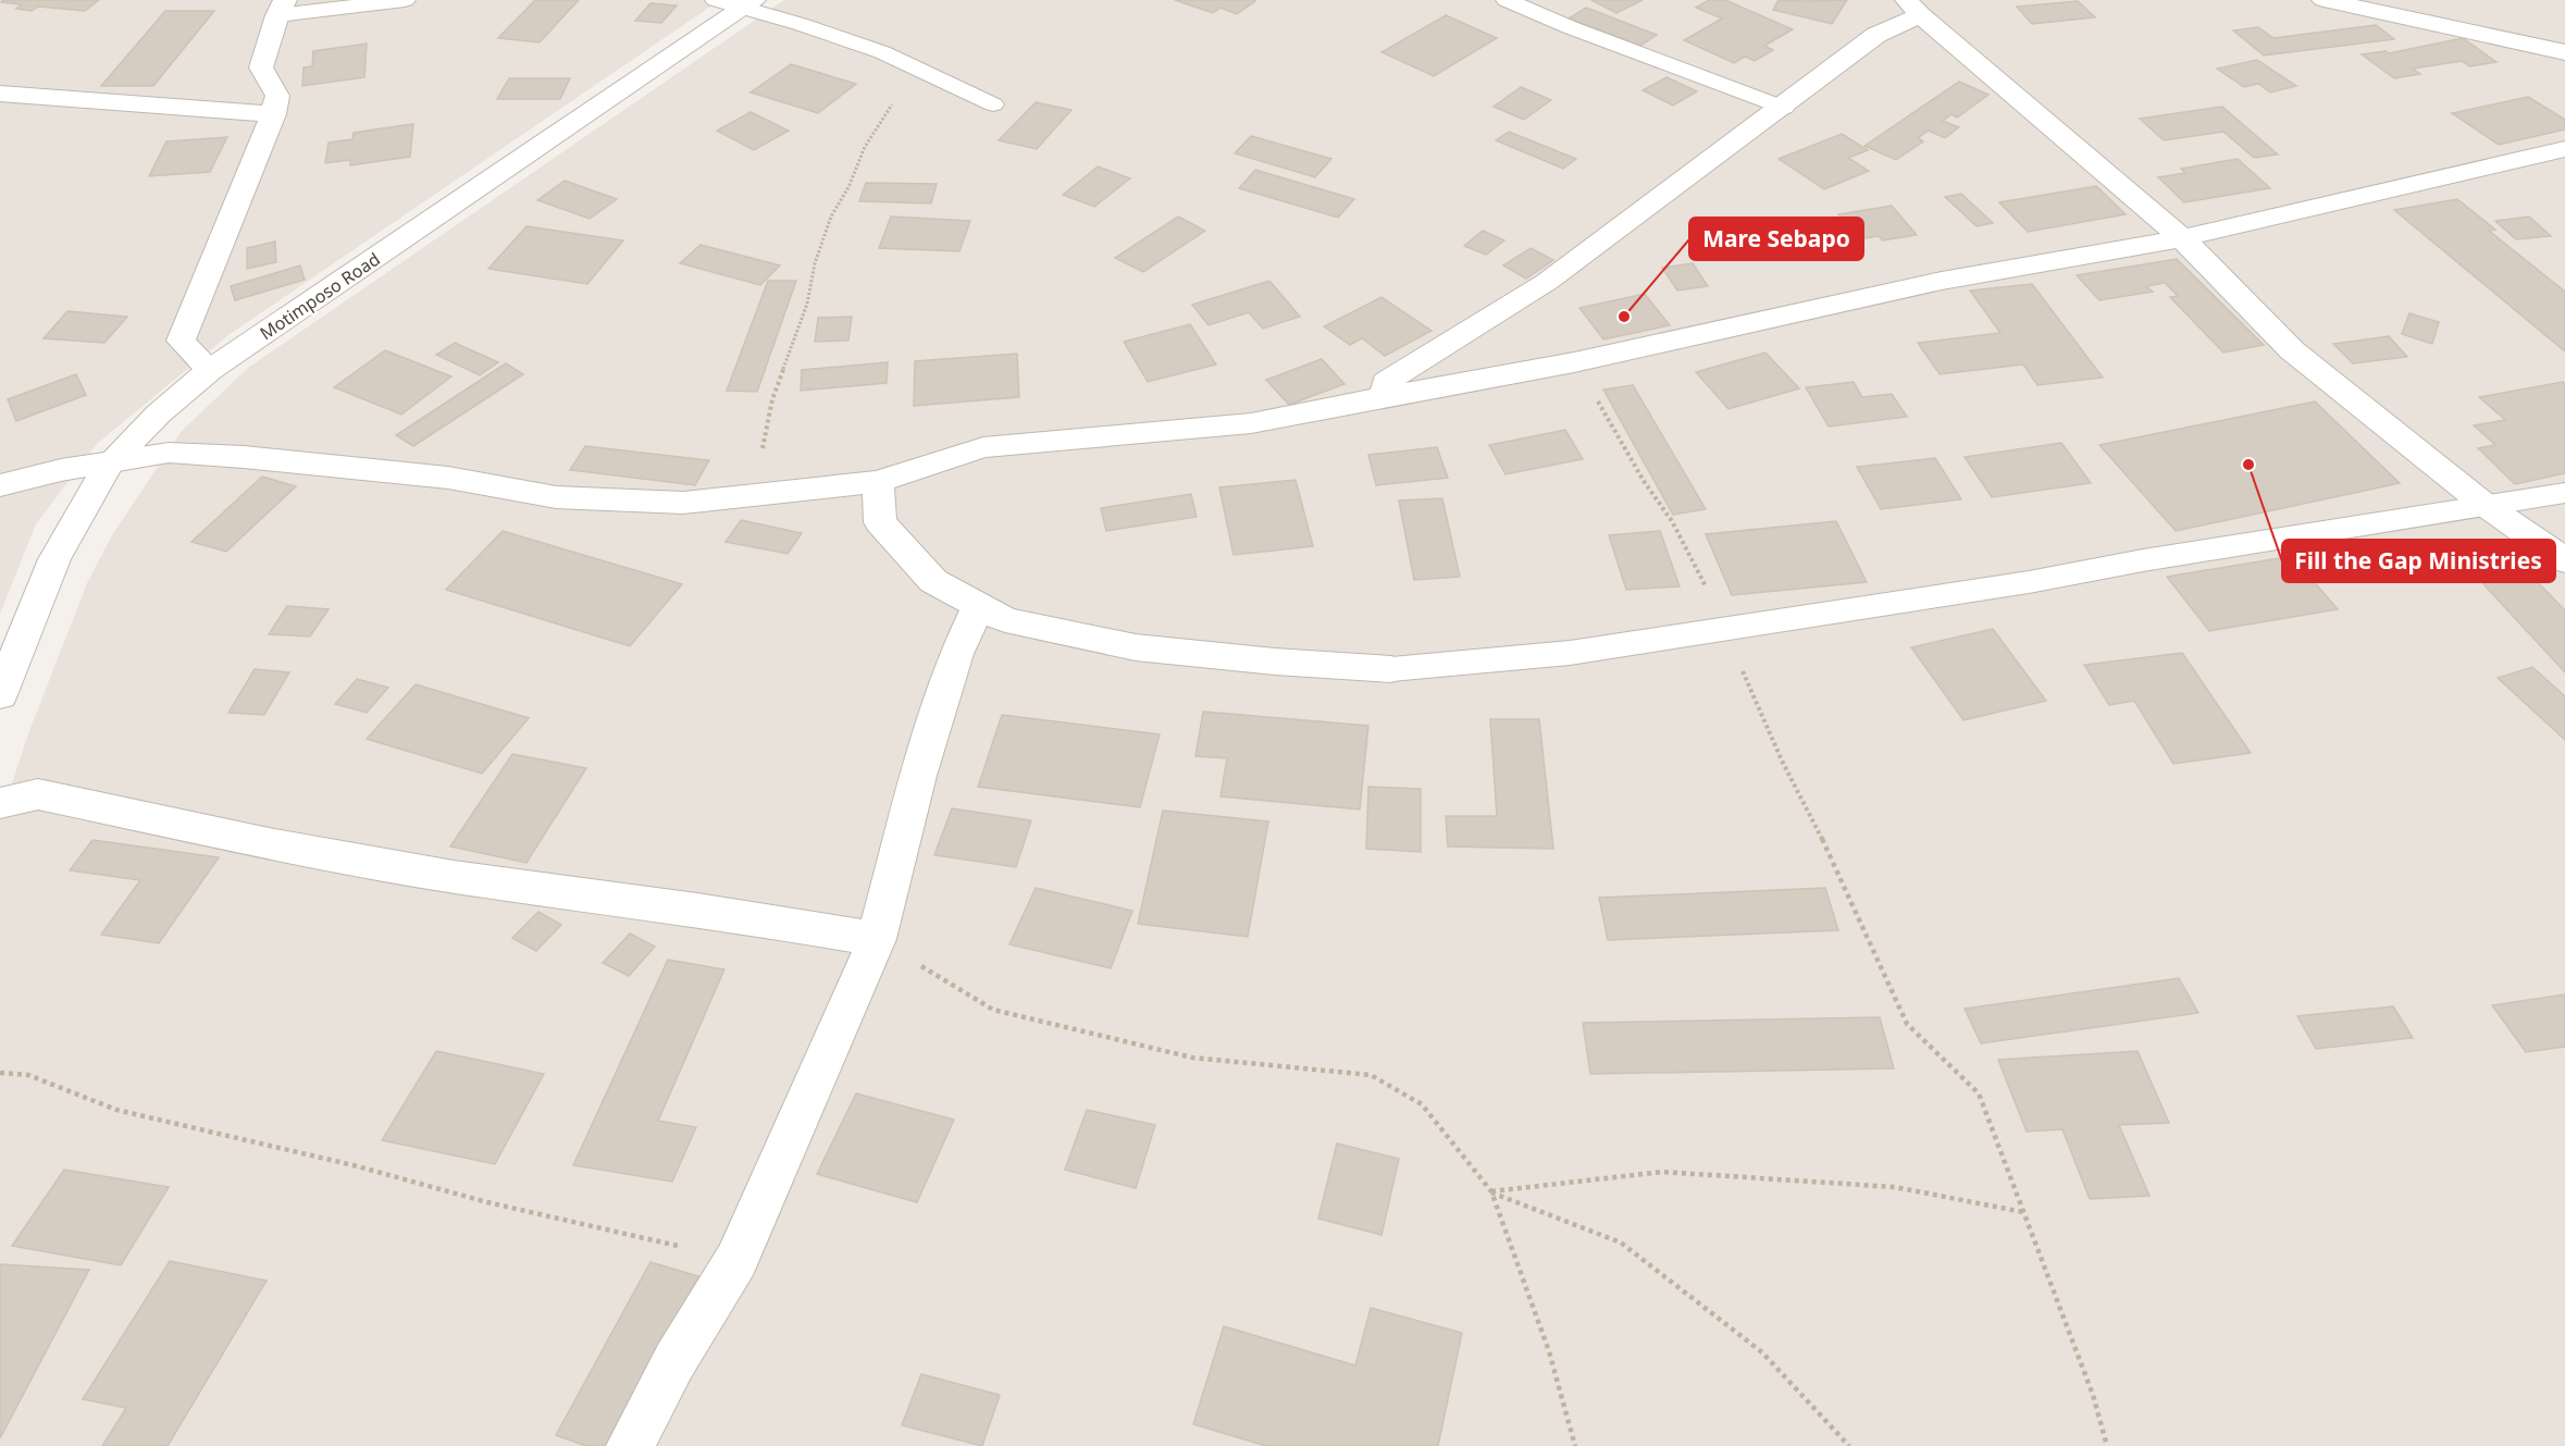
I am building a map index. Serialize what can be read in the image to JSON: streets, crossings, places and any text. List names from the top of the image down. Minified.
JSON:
{"streets":{"street":["Motimposo Road"]},"places":["Mare Sebapo","Fill the Gap Ministries"]}
